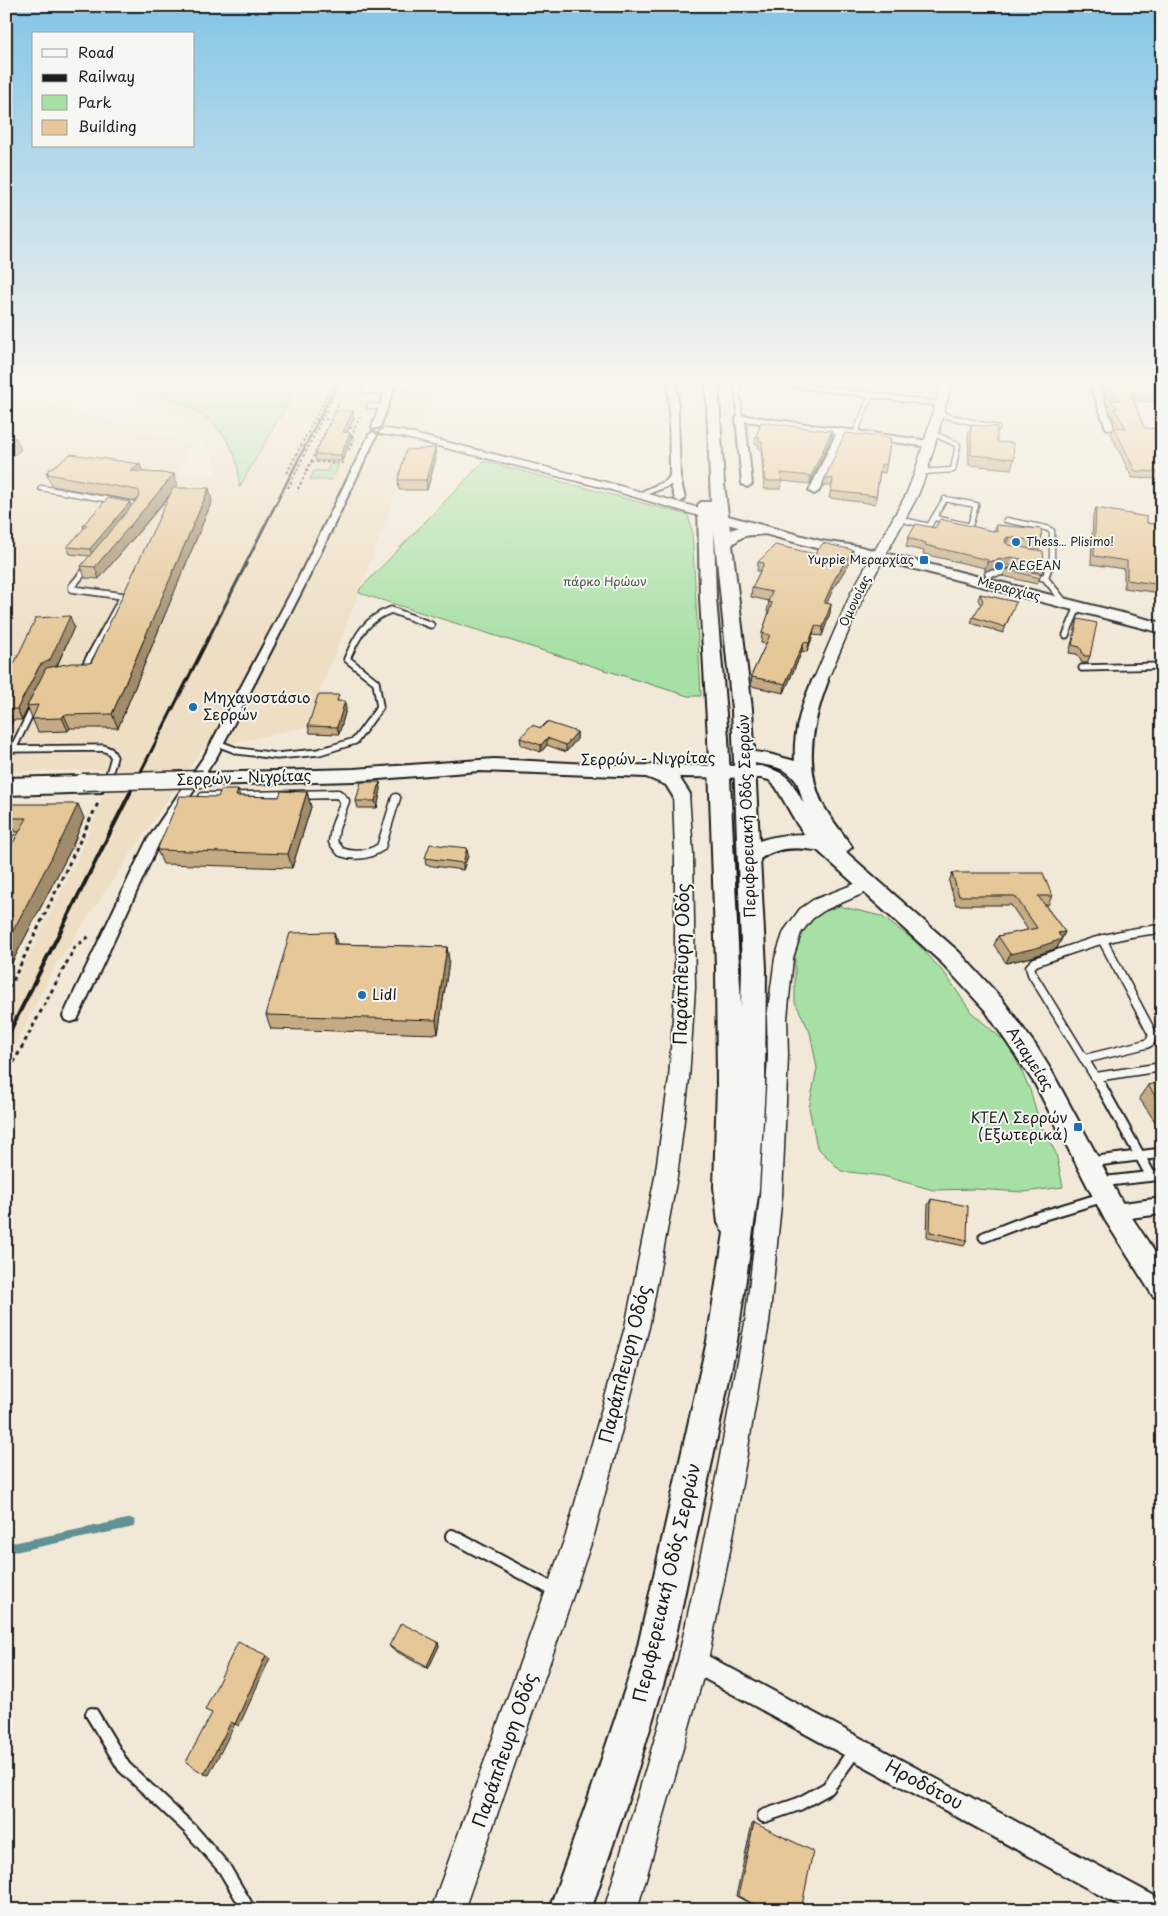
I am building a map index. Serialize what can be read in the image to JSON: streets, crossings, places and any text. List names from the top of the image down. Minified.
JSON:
{"streets":{"main road":["Μεραρχίας","Σερρών - Νιγρίτας","Περιφερειακή Οδός Σερρών","Απαμείας"],"street":["Ομονοίας","Παράπλευρη Οδός","Ηροδότου"]},"crossings":[["Μεραρχίας","Ομονοίας"],["Μεραρχίας","Περιφερειακή Οδός Σερρών"],["Σερρών - Νιγρίτας","Περιφερειακή Οδός Σερρών"],["Σερρών - Νιγρίτας","Απαμείας"]],"parks":["πάρκο Ηρώων"],"places":{"other":["Thess… Plisimo!","AEGEAN","Μηχανοστάσιο Σερρών","Lidl"],"transit":["Yuppie Μεραρχίας","ΚΤΕΛ Σερρών (Εξωτερικά)"]},"legend":["Road","Railway","Park","Building"]}
